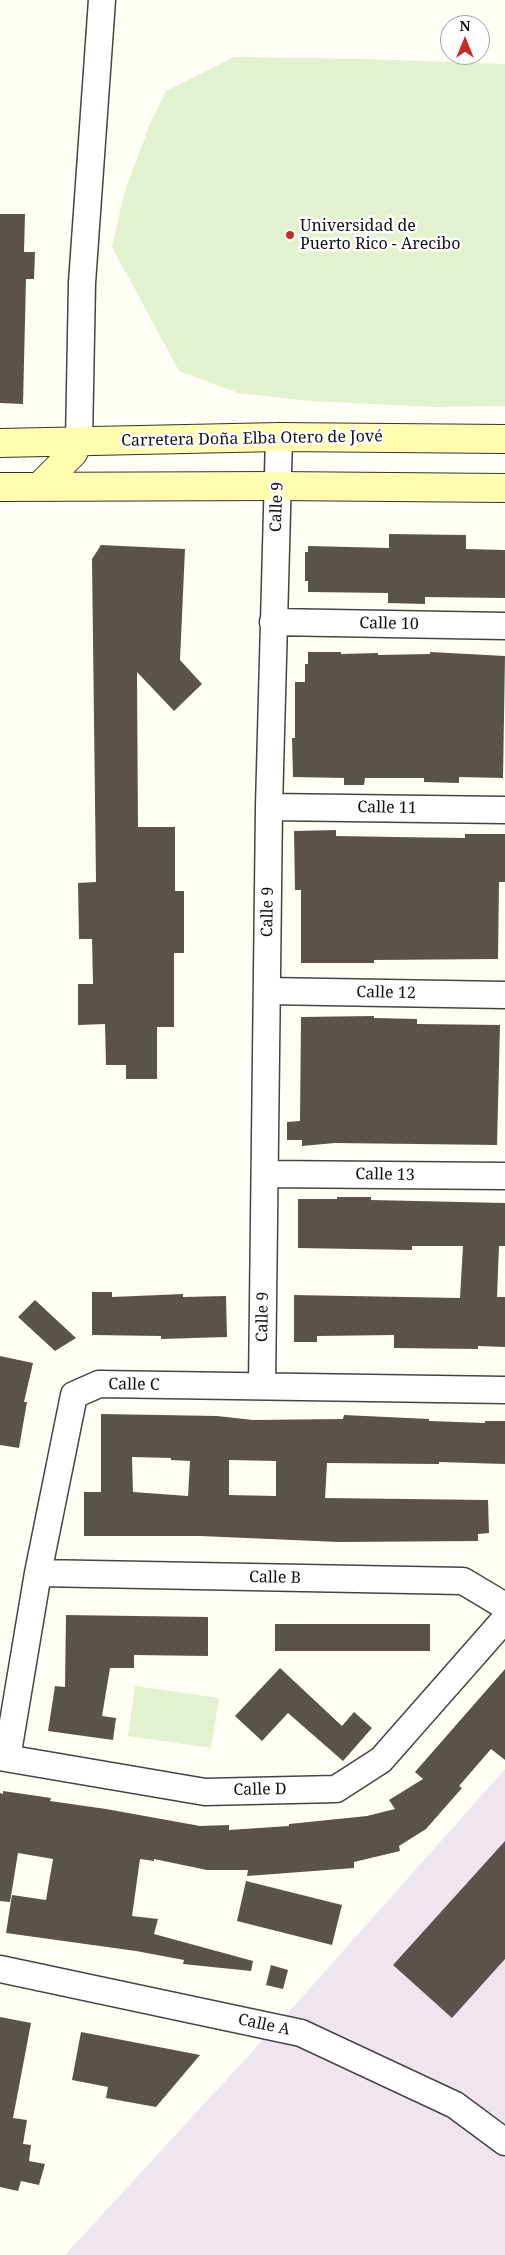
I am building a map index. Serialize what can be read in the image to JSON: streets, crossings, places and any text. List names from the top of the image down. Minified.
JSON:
{"streets":{"street":["Carretera Doña Elba Otero de Jové","Calle 9","Calle 10","Calle 11","Calle 12","Calle 13","Calle C","Calle B","Calle D","Calle A"]},"crossings":[["Carretera Doña Elba Otero de Jové","Calle 9"],["Calle 9","Calle 10"],["Calle 9","Calle 11"],["Calle 9","Calle 12"],["Calle 9","Calle 13"],["Calle 9","Calle C"],["Calle C","Calle B"],["Calle C","Calle D"]],"places":["Universidad de Puerto Rico - Arecibo"],"north":"top"}
